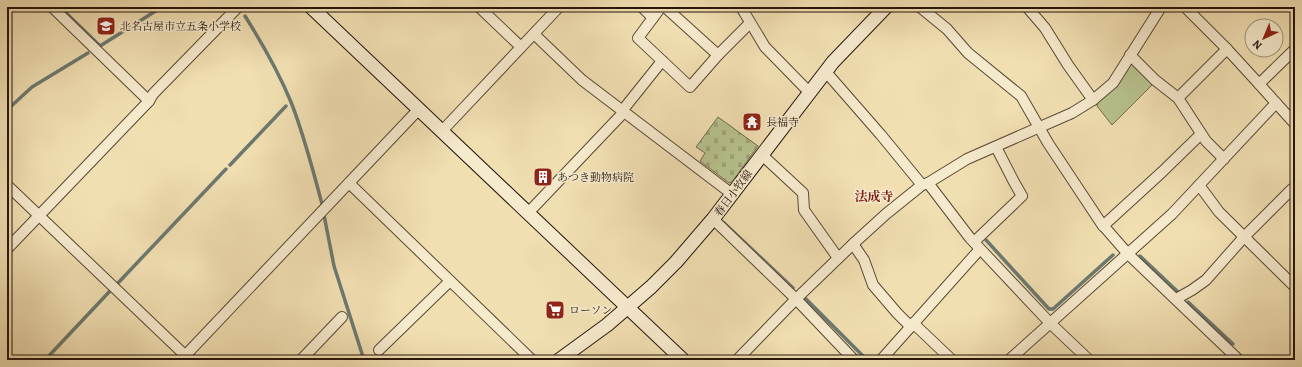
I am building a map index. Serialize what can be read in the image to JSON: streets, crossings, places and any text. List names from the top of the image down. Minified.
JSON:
{"streets":{"street":["春日小牧線"]},"districts":["法成寺"],"places":{"school or university":["北名古屋市立五条小学校"],"temple":["長福寺"],"building":["あつき動物病院"],"supermarket":["ローソン"]},"north":"bottom left"}
